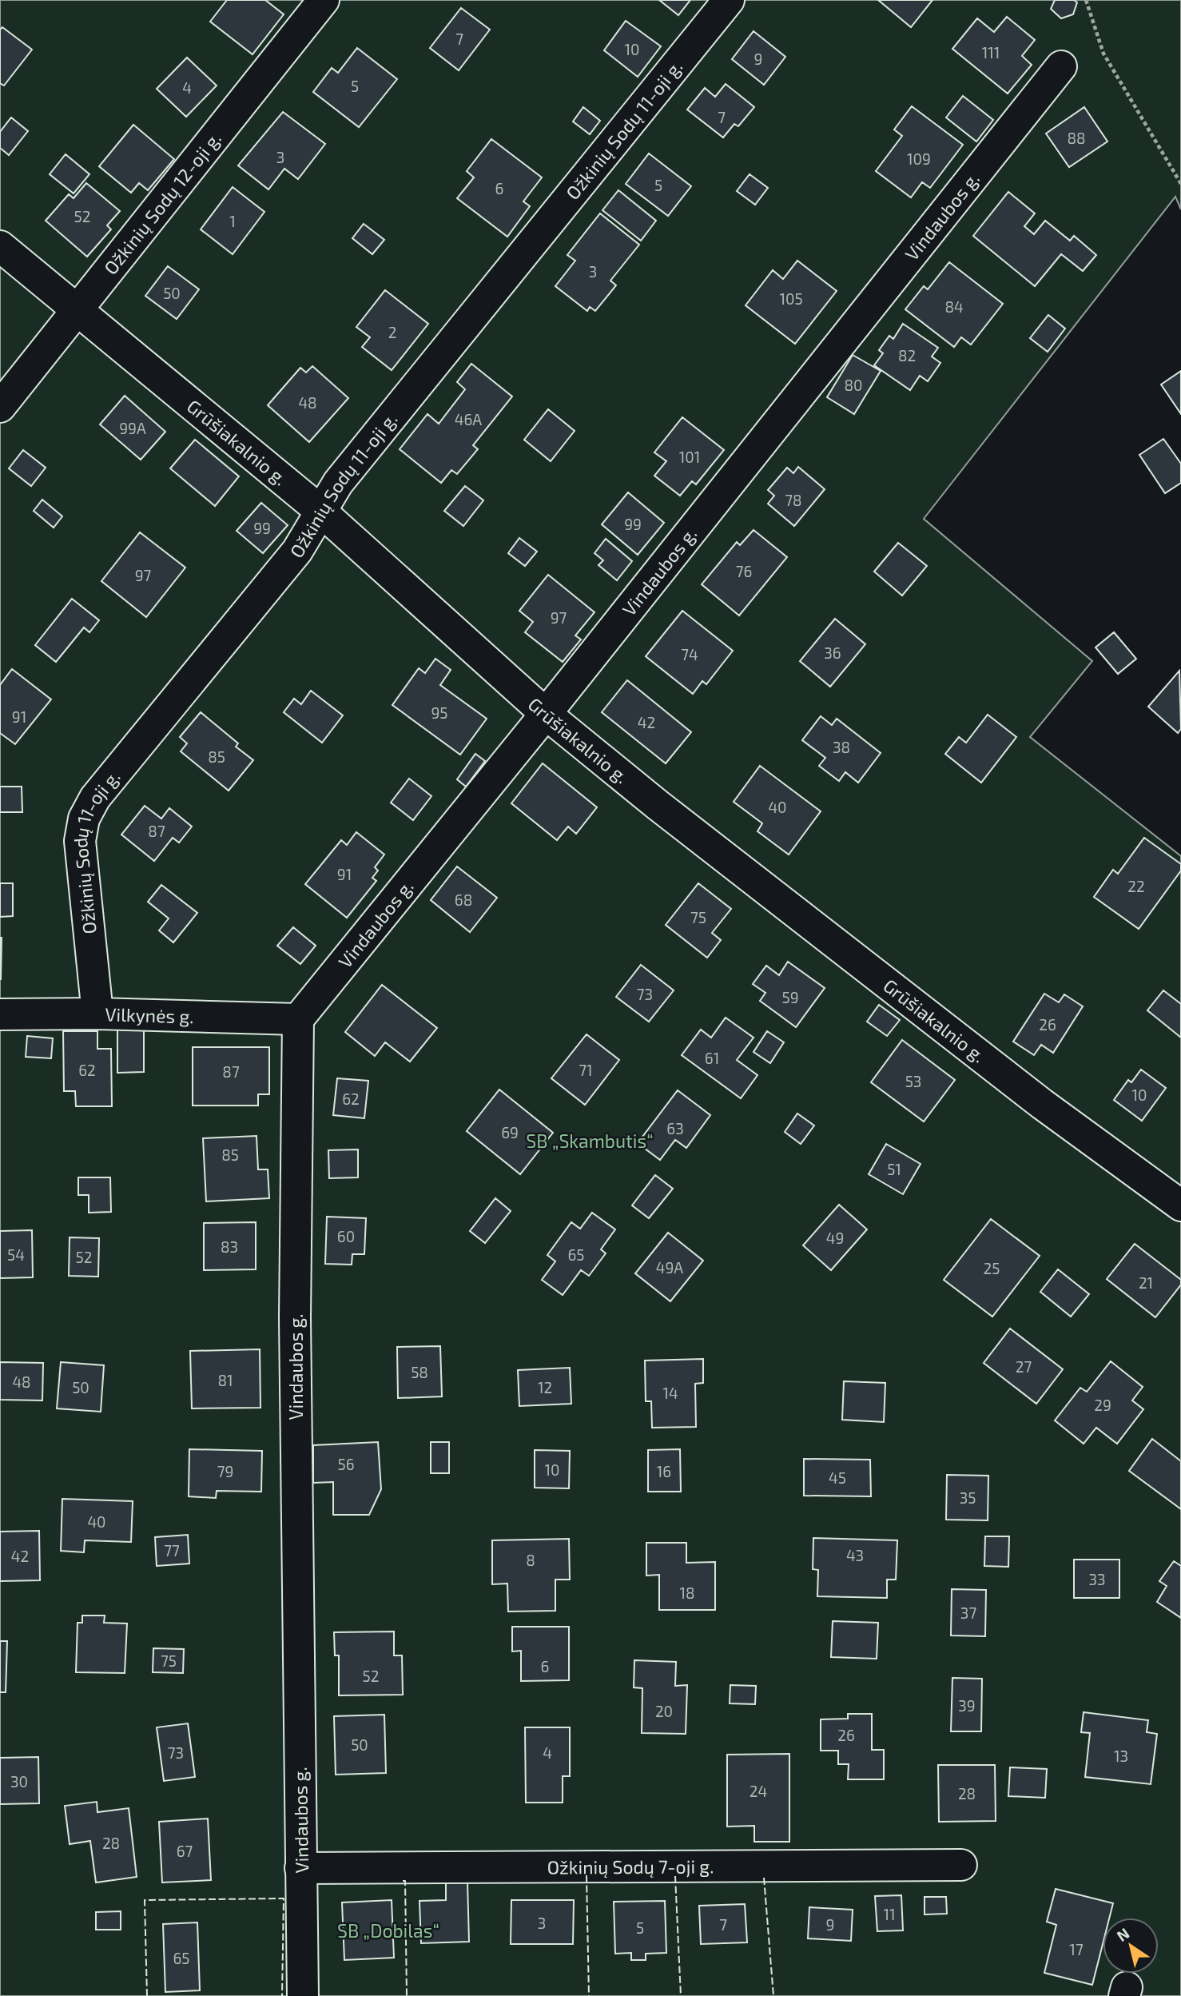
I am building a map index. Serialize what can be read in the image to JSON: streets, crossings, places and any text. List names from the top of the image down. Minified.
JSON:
{"streets":{"street":["Ožkinių Sodų 11-oji g.","Ožkinių Sodų 12-oji g.","Vindaubos g.","Grūšiakalnio g.","Vilkynės g.","Ožkinių Sodų 7-oji g."]},"crossings":[["Ožkinių Sodų 11-oji g.","Grūšiakalnio g."],["Ožkinių Sodų 11-oji g.","Vilkynės g."],["Ožkinių Sodų 12-oji g.","Grūšiakalnio g."],["Vindaubos g.","Grūšiakalnio g."],["Vindaubos g.","Vilkynės g."],["Vindaubos g.","Ožkinių Sodų 7-oji g."]],"parks":["SB „Skambutis“","SB „Dobilas“"],"house_numbers":["7","10","111","9","5","4","7","88","3","109","5","6","52","1","3","50","105","84","2","82","80","48","46A","99A","101","78","99","99","76","97","97","36","74","95","91","42","38","85","40","87","91","22","68","75","73","59","26","61","62","71","87","53","10","62","63","69","85","51","60","49","83","54","65","52","49A","25","21","27","58","81","48","50","12","14","29","56","10","79","16","45","35","40","77","43","42","8","33","18","37","75","6","52","39","20","26","50","73","4","13","30","24","28","28","67","11","3","7","9","5","17","65"],"north":"top left"}
